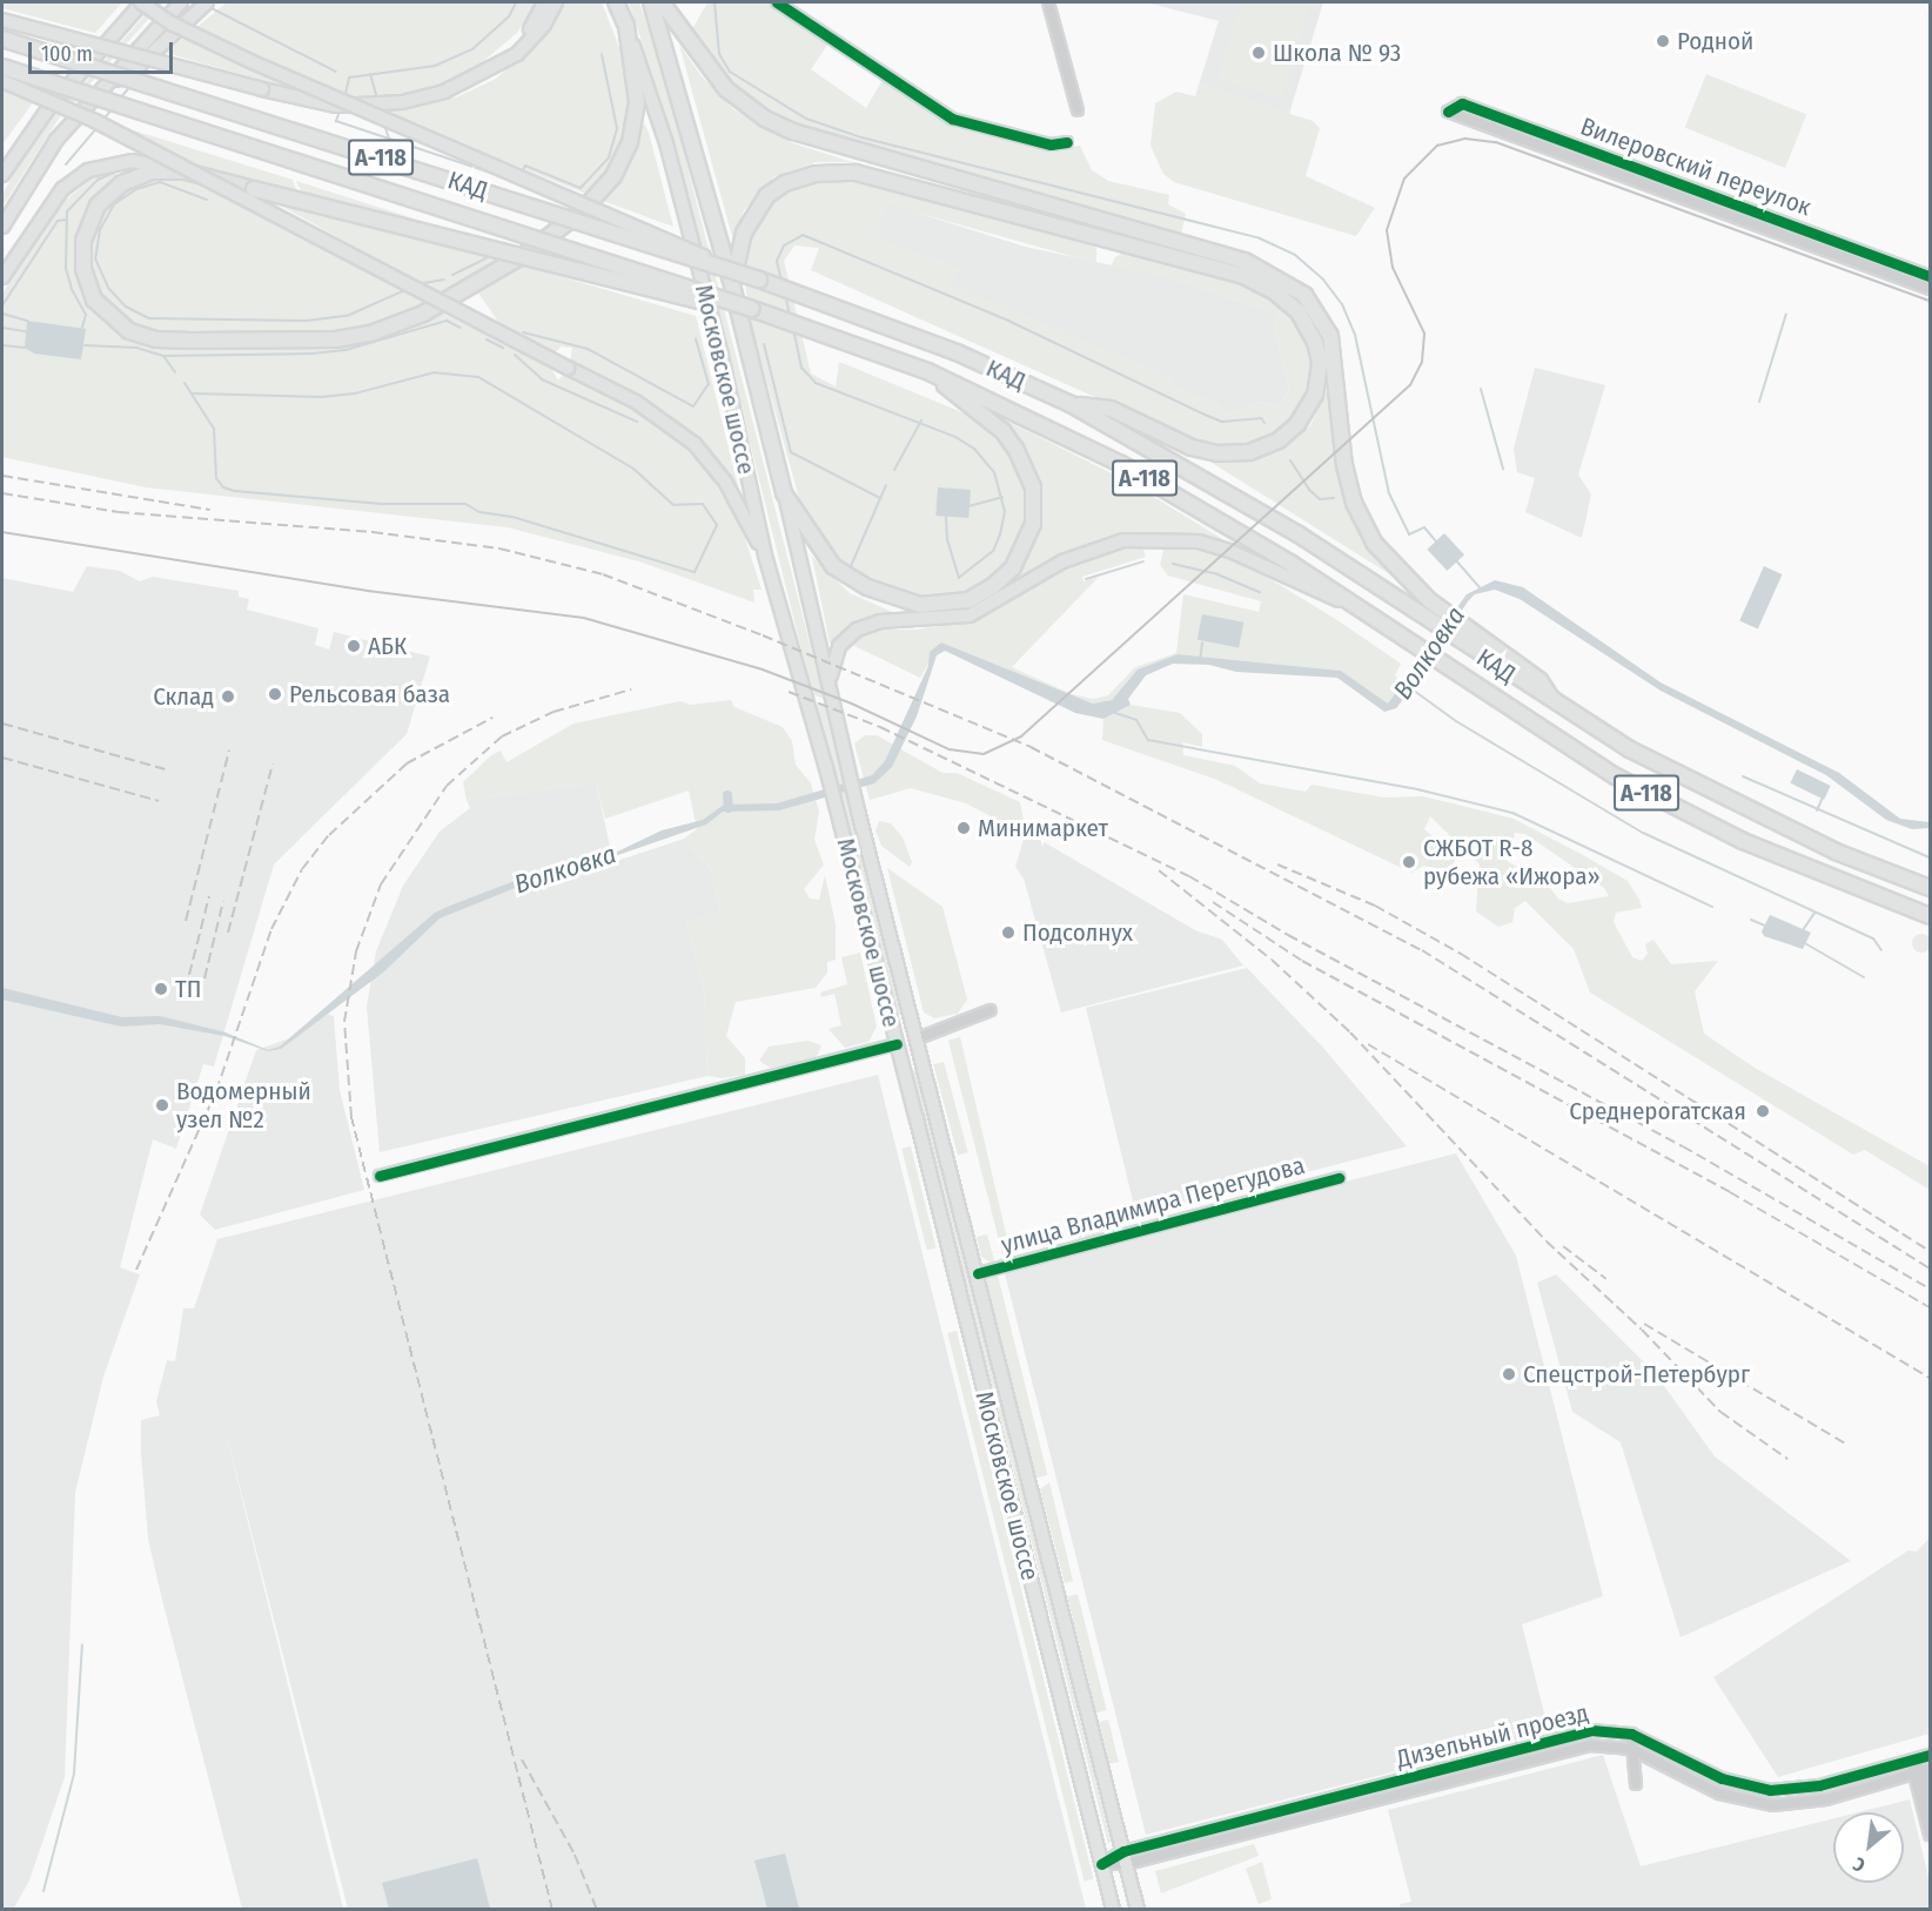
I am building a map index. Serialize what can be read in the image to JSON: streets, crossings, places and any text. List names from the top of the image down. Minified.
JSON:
{"streets":{"highway":["А-118","КАД","Московское шоссе"],"street":["Вилеровский переулок","улица Владимира Перегудова","Дизельный проезд"]},"crossings":[["А-118","КАД"],["Московское шоссе","улица Владимира Перегудова"],["Московское шоссе","Дизельный проезд"]],"water":["Волковка"],"places":["Родной","Школа № 93","АБК","Рельсовая база","Склад","Минимаркет","СЖБОТ R-8 рубежа «Ижора»","Подсолнух","ТП","Водомерный узел №2","Среднерогатская","Спецстрой-Петербург"],"scale_bar":"100 m","north":"bottom left"}
